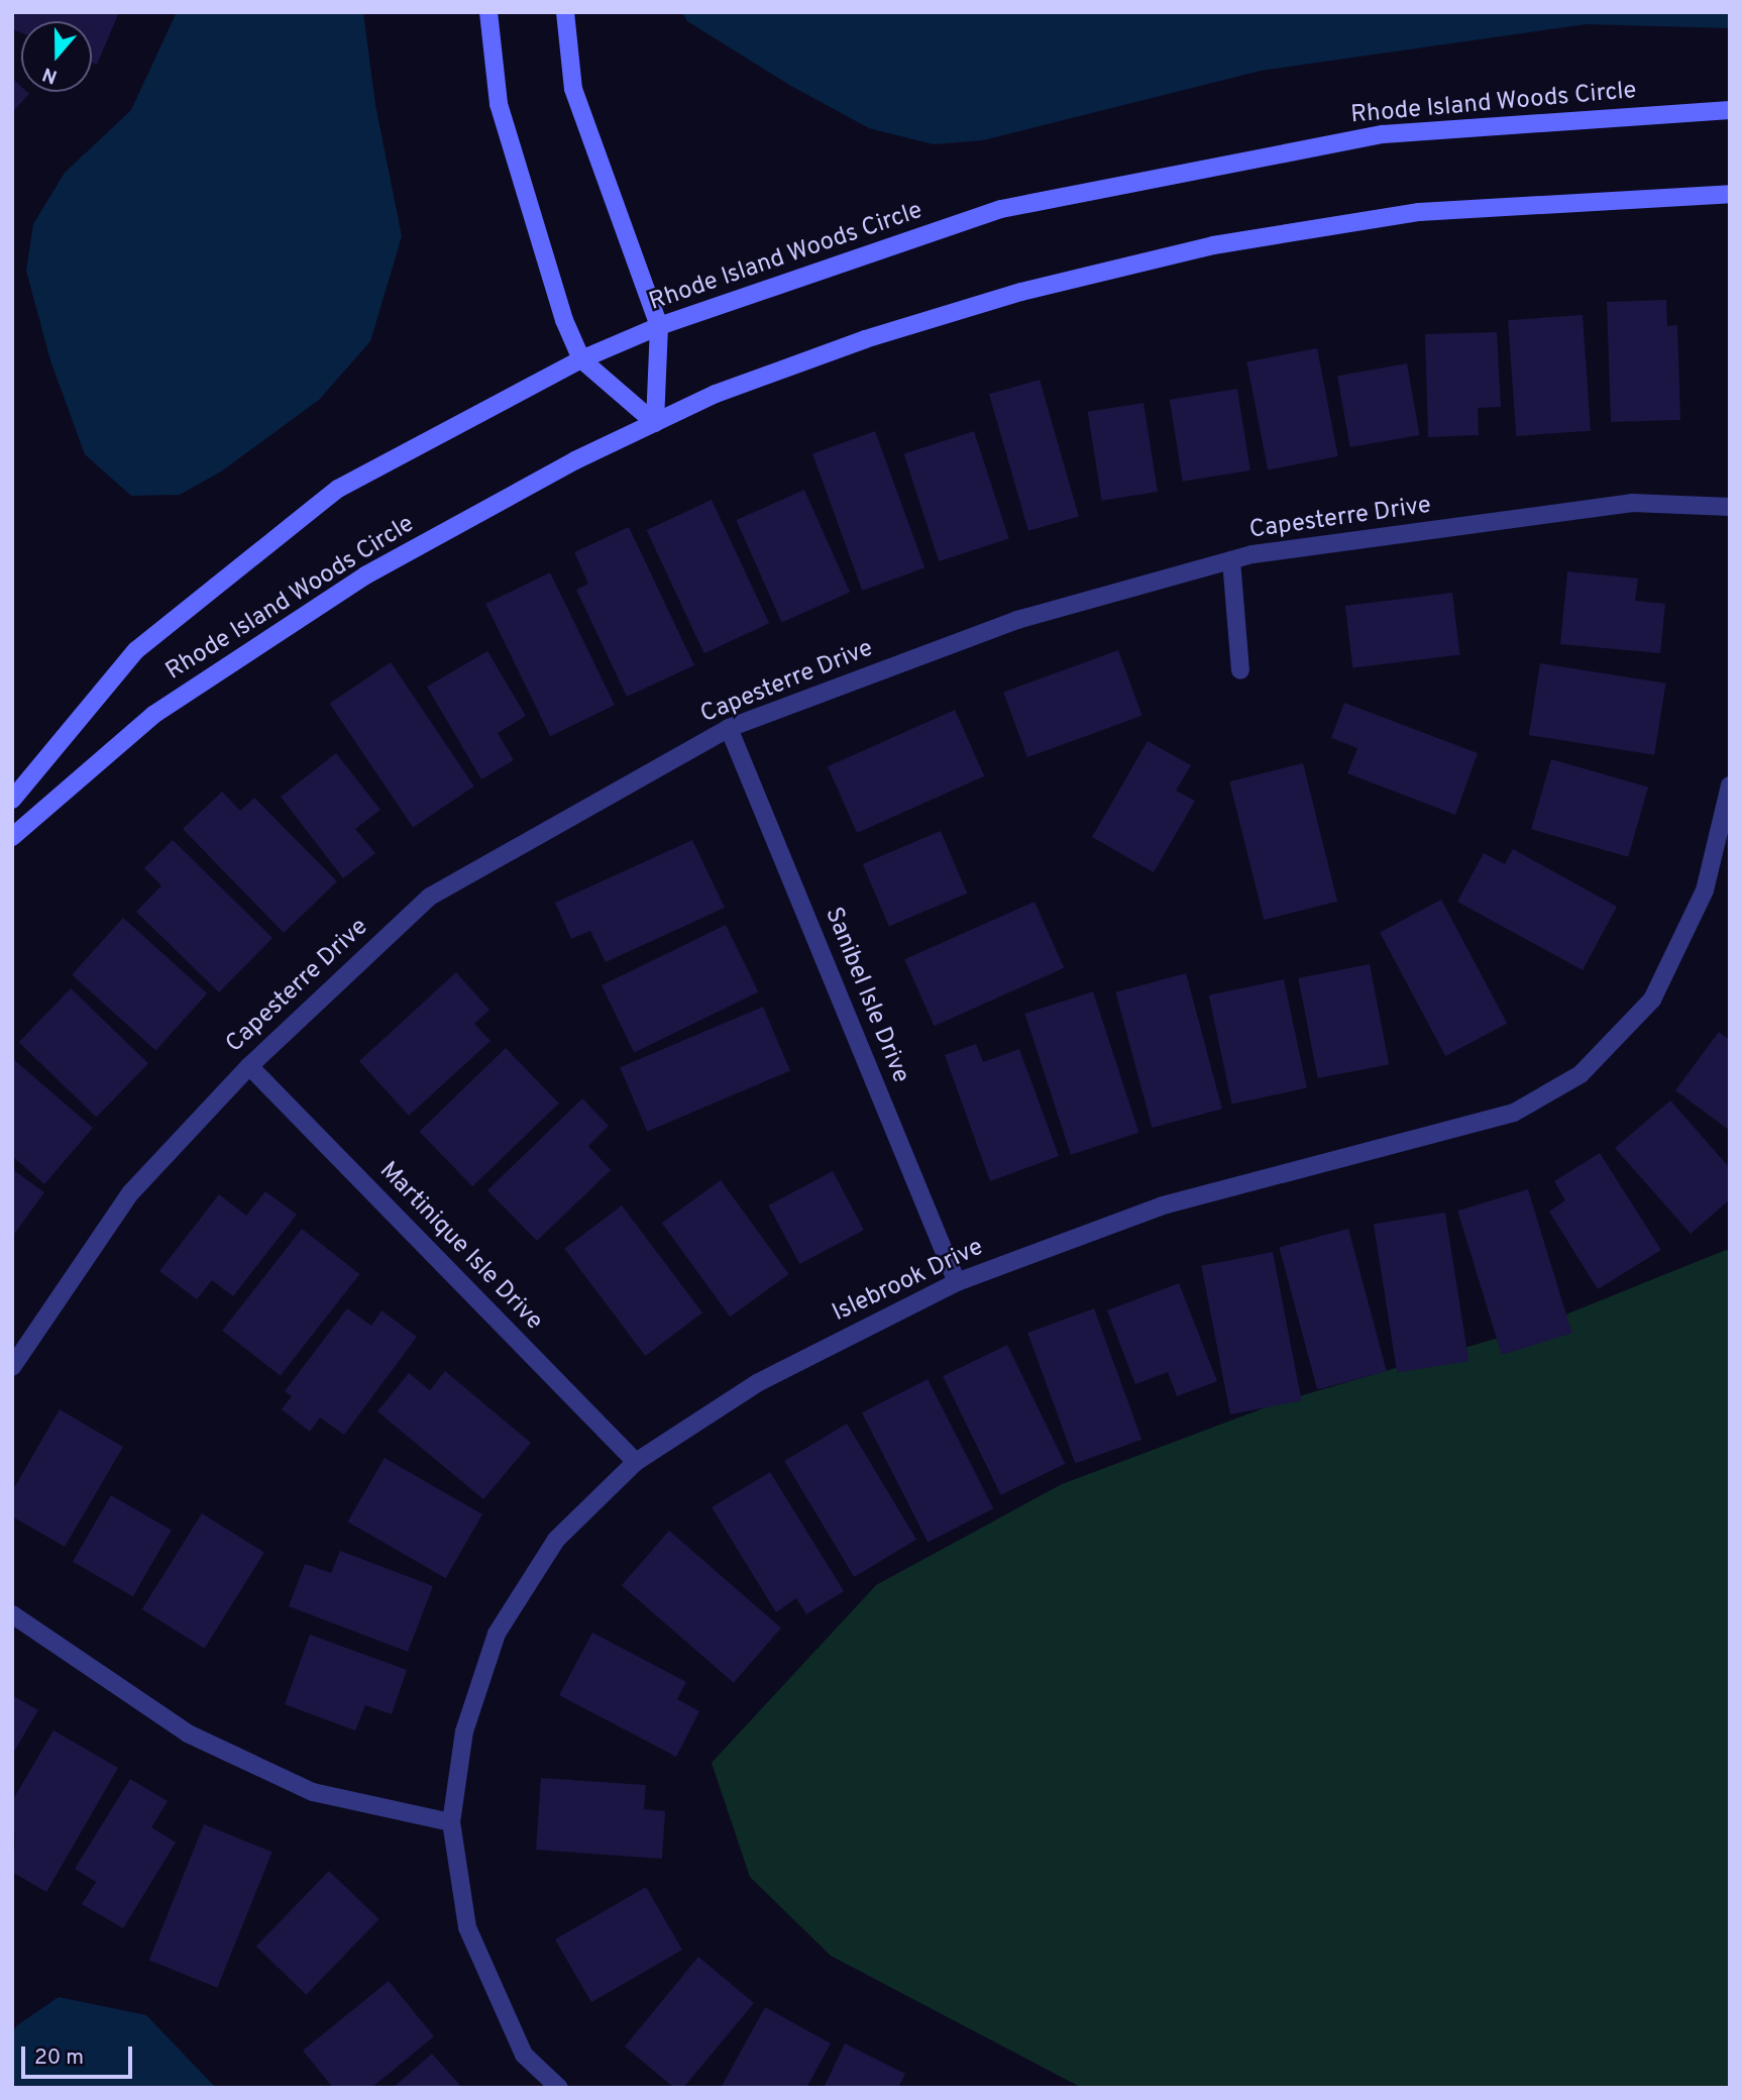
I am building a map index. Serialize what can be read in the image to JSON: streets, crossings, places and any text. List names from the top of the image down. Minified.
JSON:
{"streets":{"street":["Rhode Island Woods Circle","Capesterre Drive","Sanibel Isle Drive","Martinique Isle Drive","Islebrook Drive"]},"crossings":[["Capesterre Drive","Sanibel Isle Drive"],["Capesterre Drive","Martinique Isle Drive"],["Sanibel Isle Drive","Islebrook Drive"],["Martinique Isle Drive","Islebrook Drive"]],"scale_bar":"20 m","north":"bottom"}
